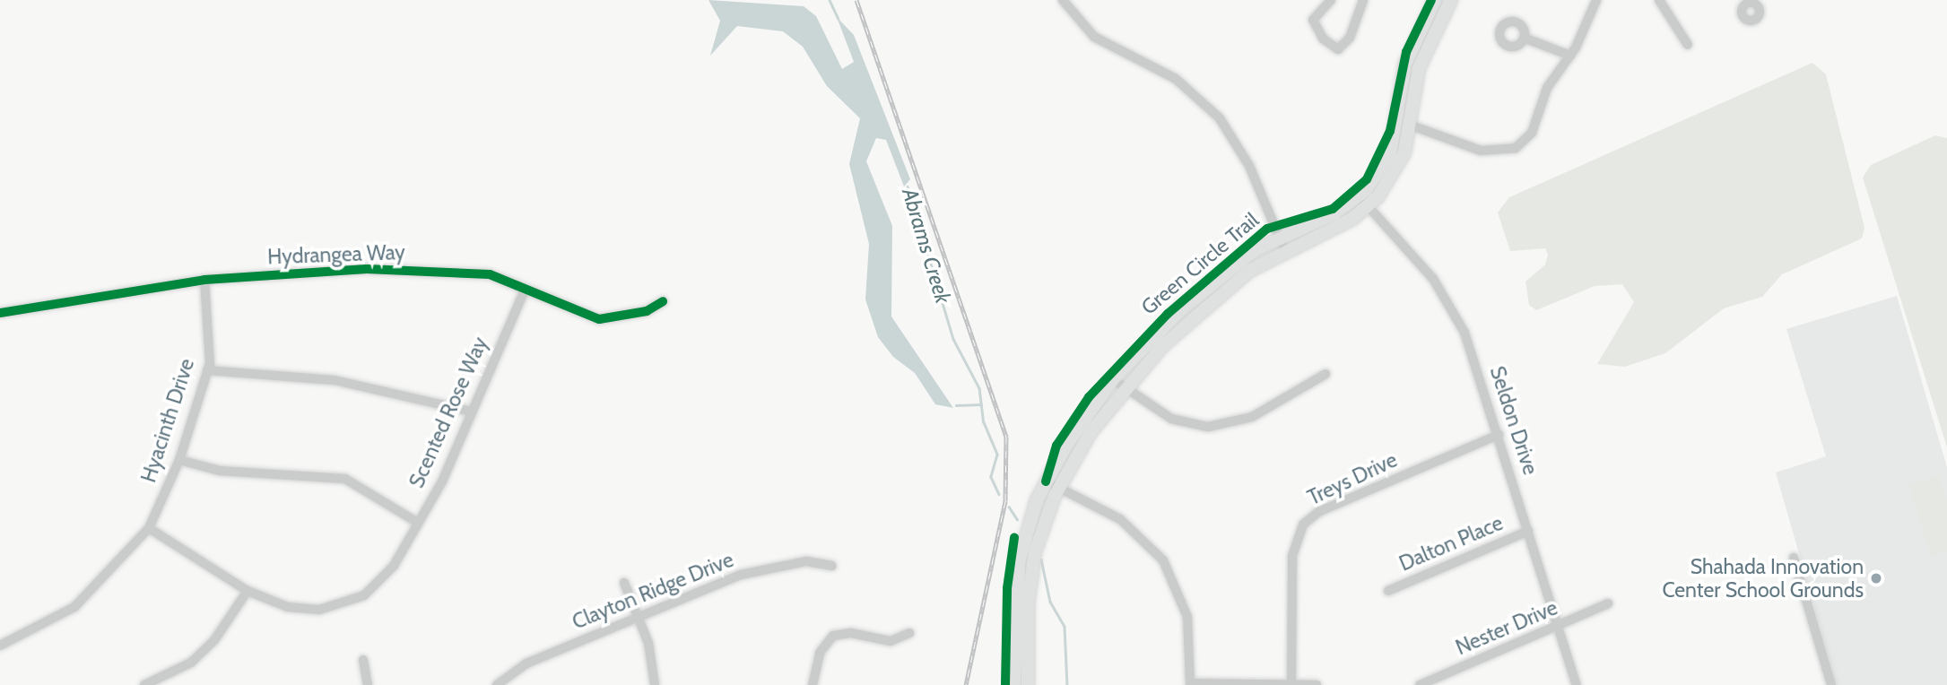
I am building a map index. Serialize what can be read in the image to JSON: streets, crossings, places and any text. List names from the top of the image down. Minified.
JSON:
{"streets":{"street":["Hydrangea Way","Scented Rose Way","Hyacinth Drive","Seldon Drive","Treys Drive","Dalton Place","Clayton Ridge Drive","Nester Drive"],"cycle path":["Green Circle Trail"]},"crossings":[["Hydrangea Way","Scented Rose Way"],["Hydrangea Way","Hyacinth Drive"],["Scented Rose Way","Hyacinth Drive"],["Seldon Drive","Treys Drive"],["Seldon Drive","Dalton Place"],["Seldon Drive","Nester Drive"]],"water":["Abrams Creek"],"places":["Shahada Innovation Center School Grounds"]}
